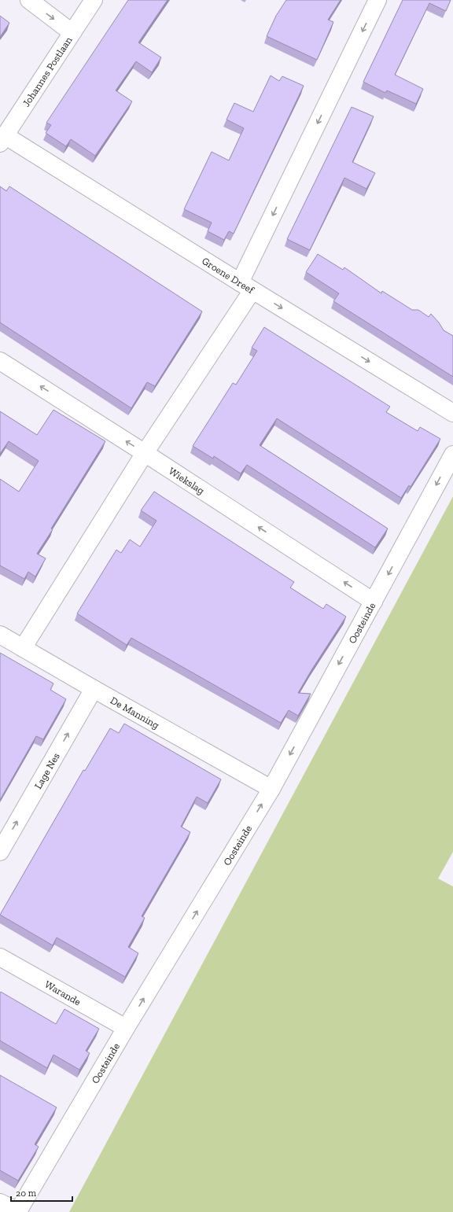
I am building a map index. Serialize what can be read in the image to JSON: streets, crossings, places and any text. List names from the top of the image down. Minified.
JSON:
{"streets":{"street":["Johannes Postlaan","Groene Dreef","Wiekslag","Oosteinde","De Manning","Lage Nes","Warande"]},"crossings":[["Johannes Postlaan","Groene Dreef"],["Wiekslag","Oosteinde"],["Oosteinde","De Manning"],["Oosteinde","Warande"],["De Manning","Lage Nes"]],"one_way":["Groene Dreef","Wiekslag","Lage Nes"],"scale_bar":"20 m"}
